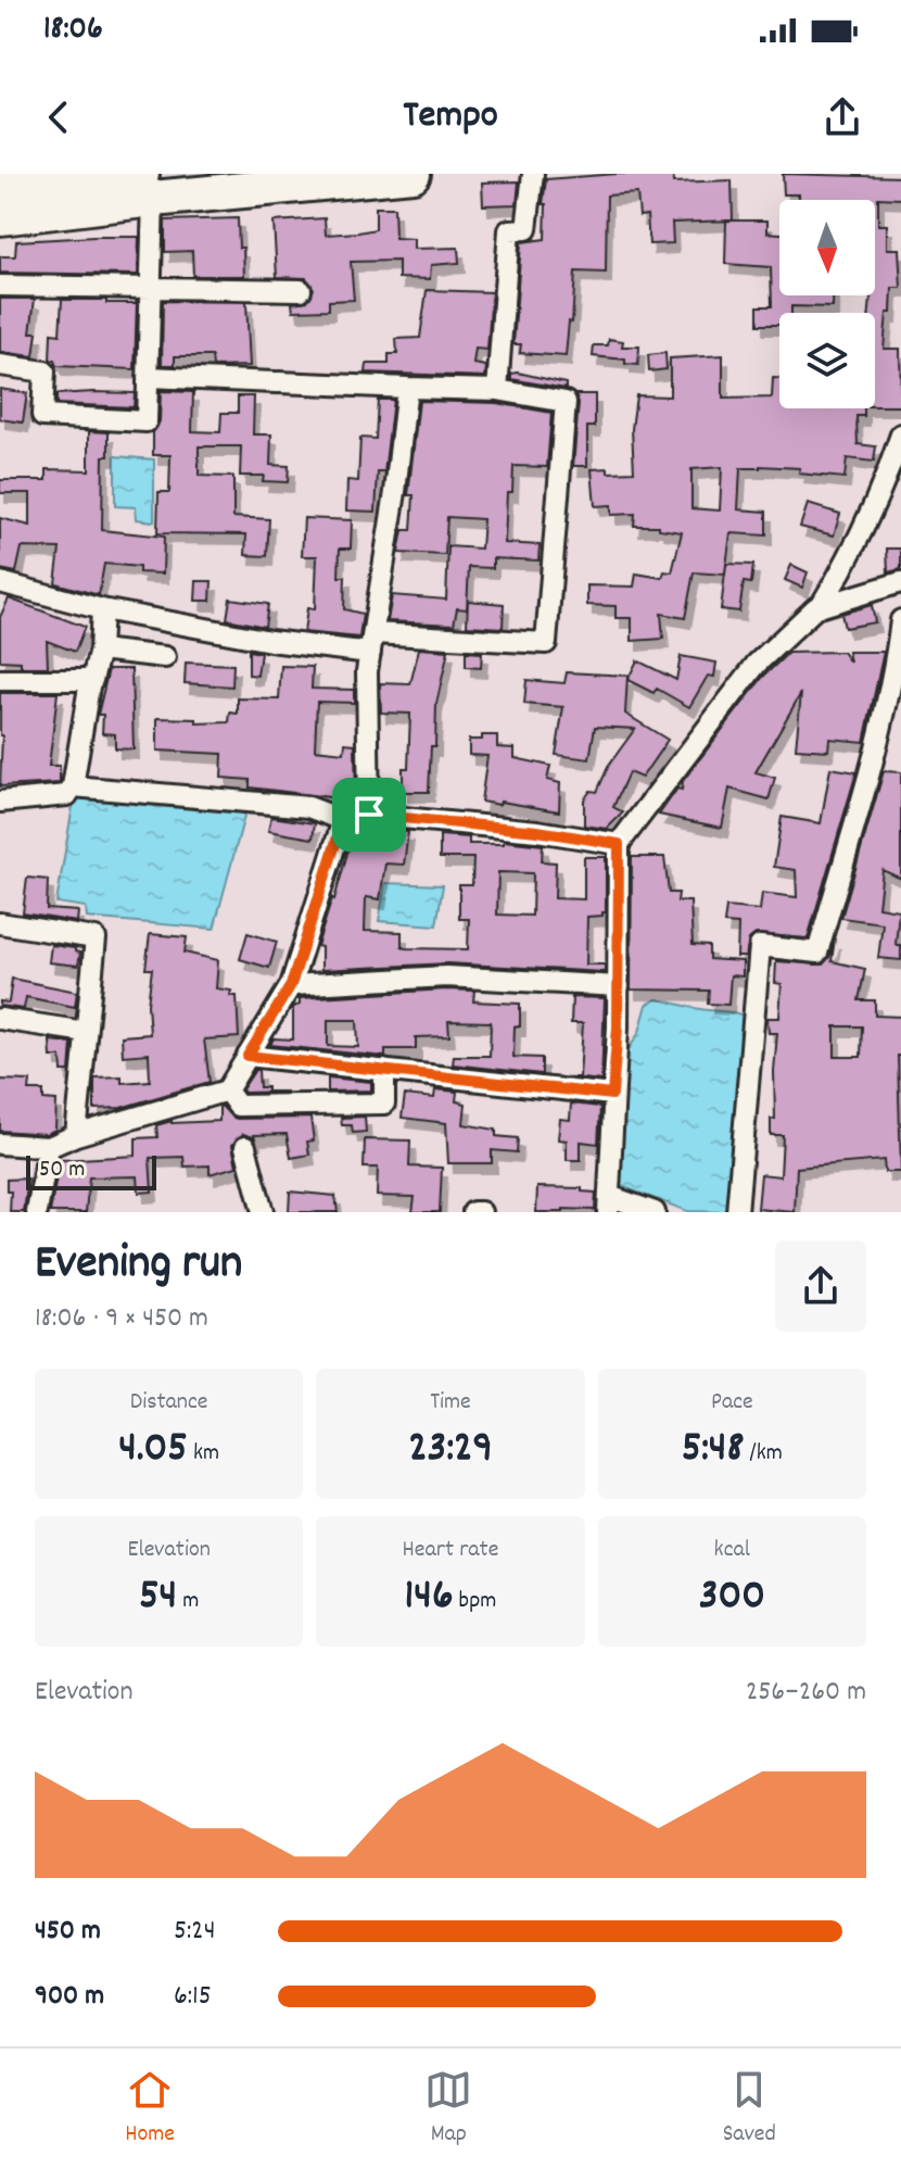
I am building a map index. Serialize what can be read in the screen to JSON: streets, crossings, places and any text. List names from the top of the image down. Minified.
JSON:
{"scale_bar":"50 m","north":"bottom","page":{"status":"18:06","header":"Tempo","scale":"50 m","heading":["Evening run","18:06 · 9 × 450 m"],"stats":[["Distance","4.05 km"],["Time","23:29"],["Pace","5:48 /km"],["Elevation","54 m"],["Heart rate","146 bpm"],["kcal","300"]],"chart":["Elevation","256–260 m"],"list":[{"name":"450 m","note":"5:24"},{"name":"900 m","note":"6:15"}],"tabs":["Home","Map","Saved"]}}
